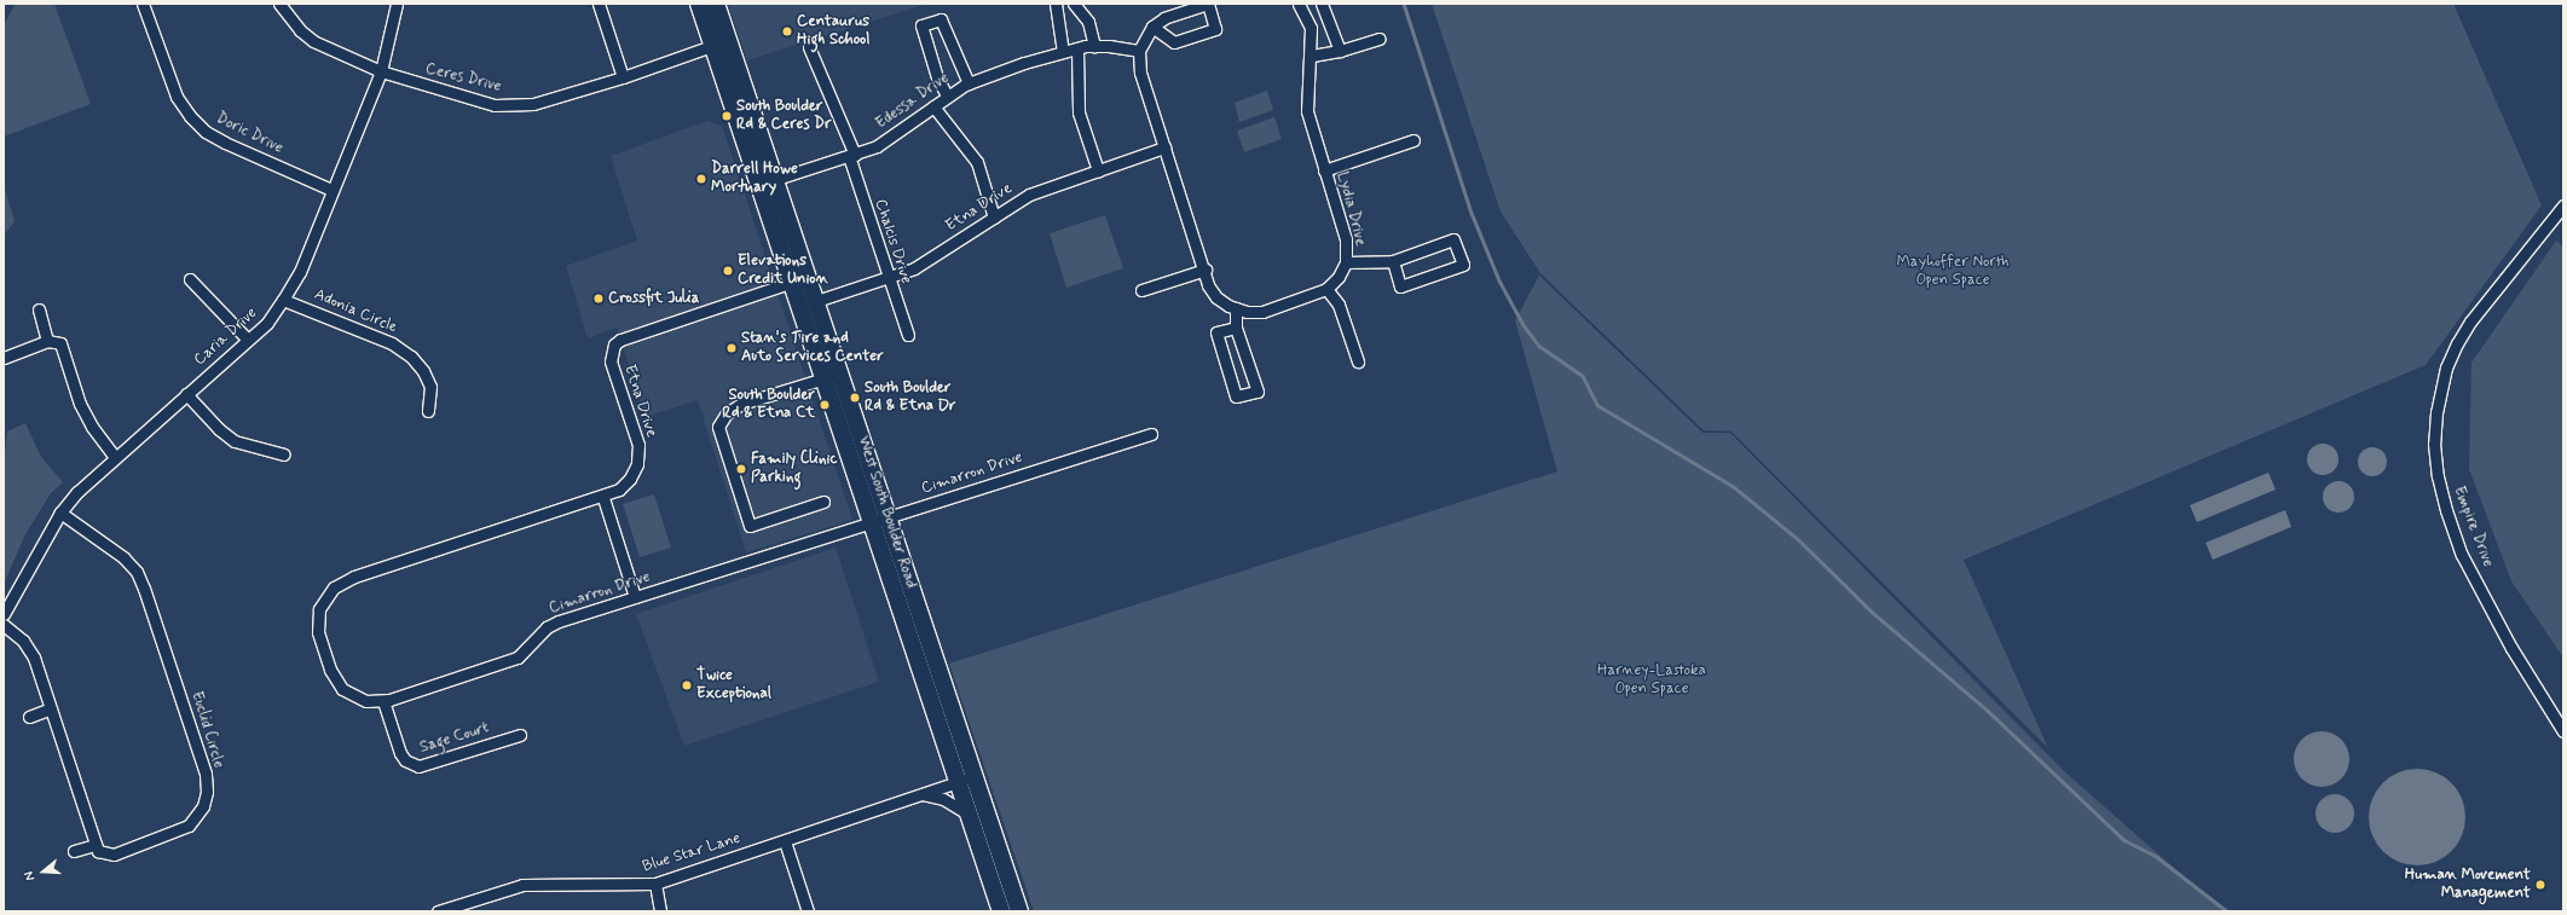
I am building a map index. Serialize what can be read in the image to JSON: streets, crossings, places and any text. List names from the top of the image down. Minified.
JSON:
{"streets":{"main road":["West South Boulder Road"],"street":["Ceres Drive","Edessa Drive","Doric Drive","Etna Drive","Lydia Drive","Chalcis Drive","Adonia Circle","Caria Drive","Cimarron Drive","Empire Drive","Euclid Circle","Sage Court","Blue Star Lane"]},"crossings":[["Ceres Drive","Caria Drive"],["Ceres Drive","West South Boulder Road"],["Edessa Drive","Chalcis Drive"],["Edessa Drive","West South Boulder Road"],["Doric Drive","Caria Drive"],["Etna Drive","Chalcis Drive"],["Etna Drive","Cimarron Drive"],["Etna Drive","West South Boulder Road"],["Adonia Circle","Caria Drive"],["Caria Drive","Euclid Circle"],["Cimarron Drive","West South Boulder Road"],["Cimarron Drive","Sage Court"],["West South Boulder Road","Blue Star Lane"]],"parks":["Mayhoffer North Open Space","Harney-Lastoka Open Space"],"places":["Centaurus High School","South Boulder Rd & Ceres Dr","Darrell Howe Mortuary","Elevations Credit Union","Crossfit Julia","Stan's Tire and Auto Services Center","South Boulder Rd & Etna Dr","South Boulder Rd & Etna Ct","Family Clinic Parking","Twice Exceptional","Human Movement Management"],"north":"left"}
